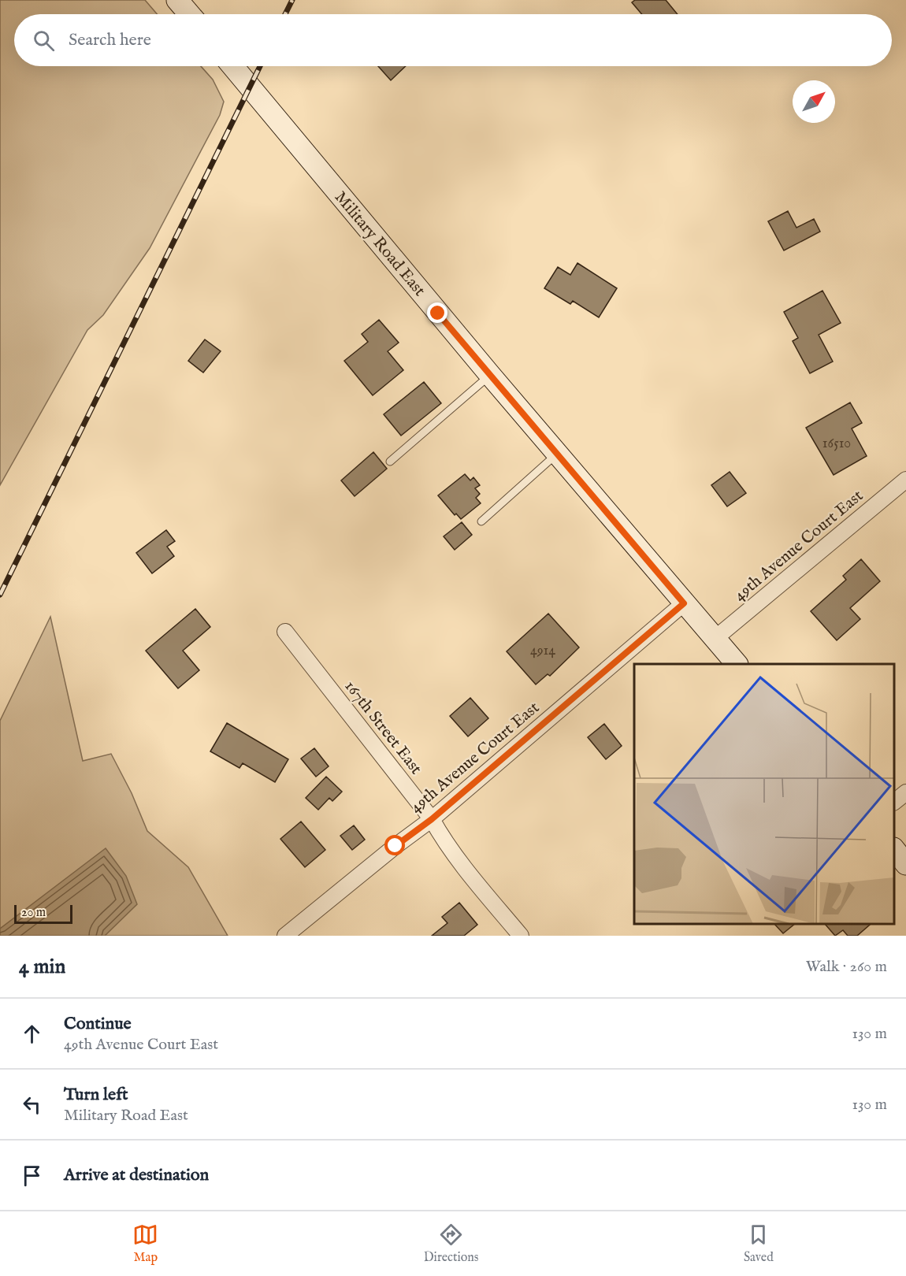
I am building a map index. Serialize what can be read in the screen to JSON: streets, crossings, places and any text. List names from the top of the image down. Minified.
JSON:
{"streets":{"street":["Military Road East","49th Avenue Court East","167th Street East"]},"crossings":[["Military Road East","49th Avenue Court East"],["49th Avenue Court East","167th Street East"]],"house_numbers":["16510","4914"],"scale_bar":"20 m","north":"top right","page":{"search":"Search here","scale":"20 m","heading":["4 min","Walk · 260 m"],"list":[["Continue","49th Avenue Court East","130 m"],["Turn left","Military Road East","130 m"],"Arrive at destination"],"nav":["Map","Directions","Saved"]}}
